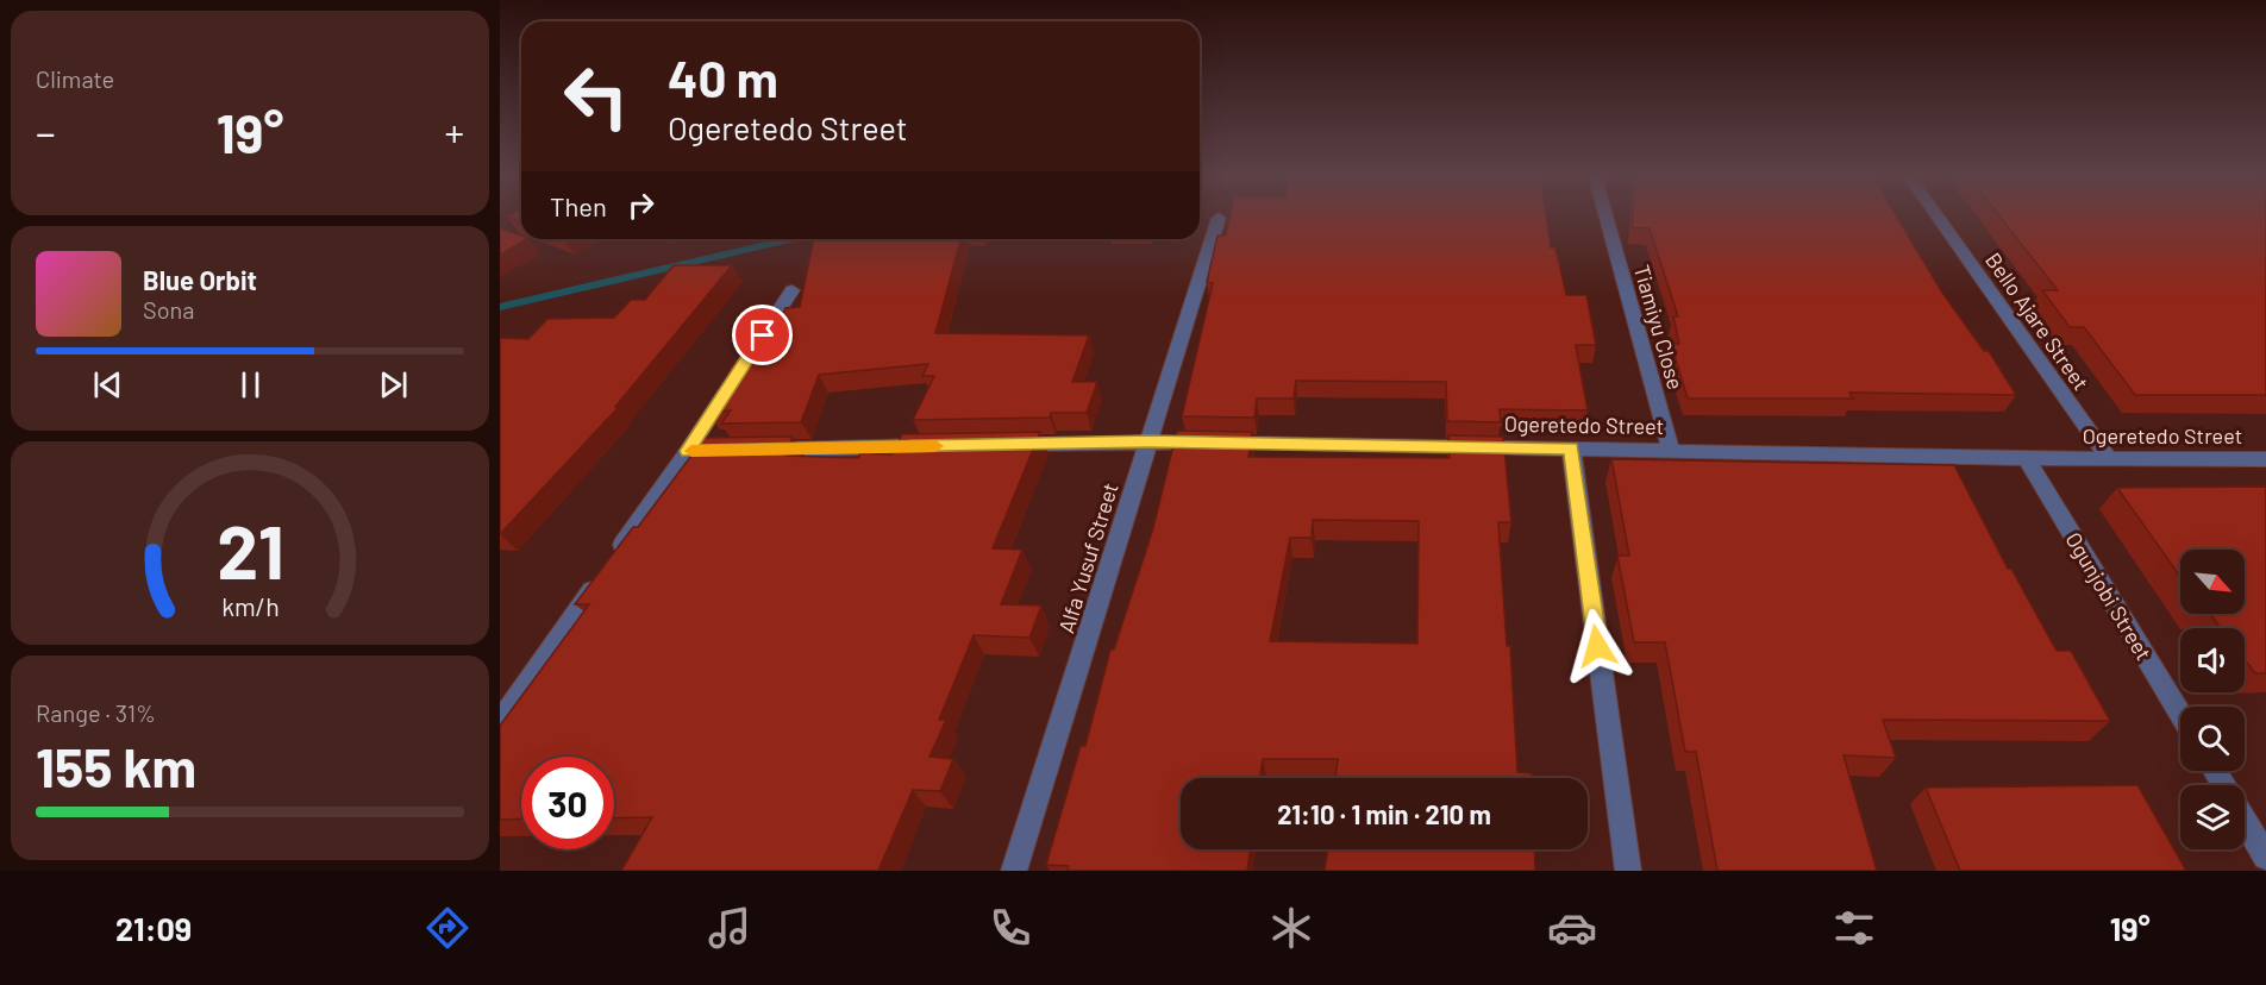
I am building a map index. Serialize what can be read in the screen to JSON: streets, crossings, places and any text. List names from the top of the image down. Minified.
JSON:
{"streets":{"street":["Bello Ajare Street","Tiamiyu Close","Ogeretedo Street","Alfa Yusuf Street","Ogunjobi Street"]},"crossings":[["Bello Ajare Street","Ogeretedo Street"],["Tiamiyu Close","Ogeretedo Street"],["Ogeretedo Street","Alfa Yusuf Street"],["Ogeretedo Street","Ogunjobi Street"]],"north":"bottom right","page":{"tile":["Climate",["Range · 31%","155 km"]],"turn":["40 m","Ogeretedo Street"],"heat":["−","19°","+"],"then":"Then","song":["Blue Orbit","Sona"],"limit":"30","trip":"21:10 · 1 min · 210 m","tabs":["21:09","19°"],"gauge":["21","km/h"]}}
